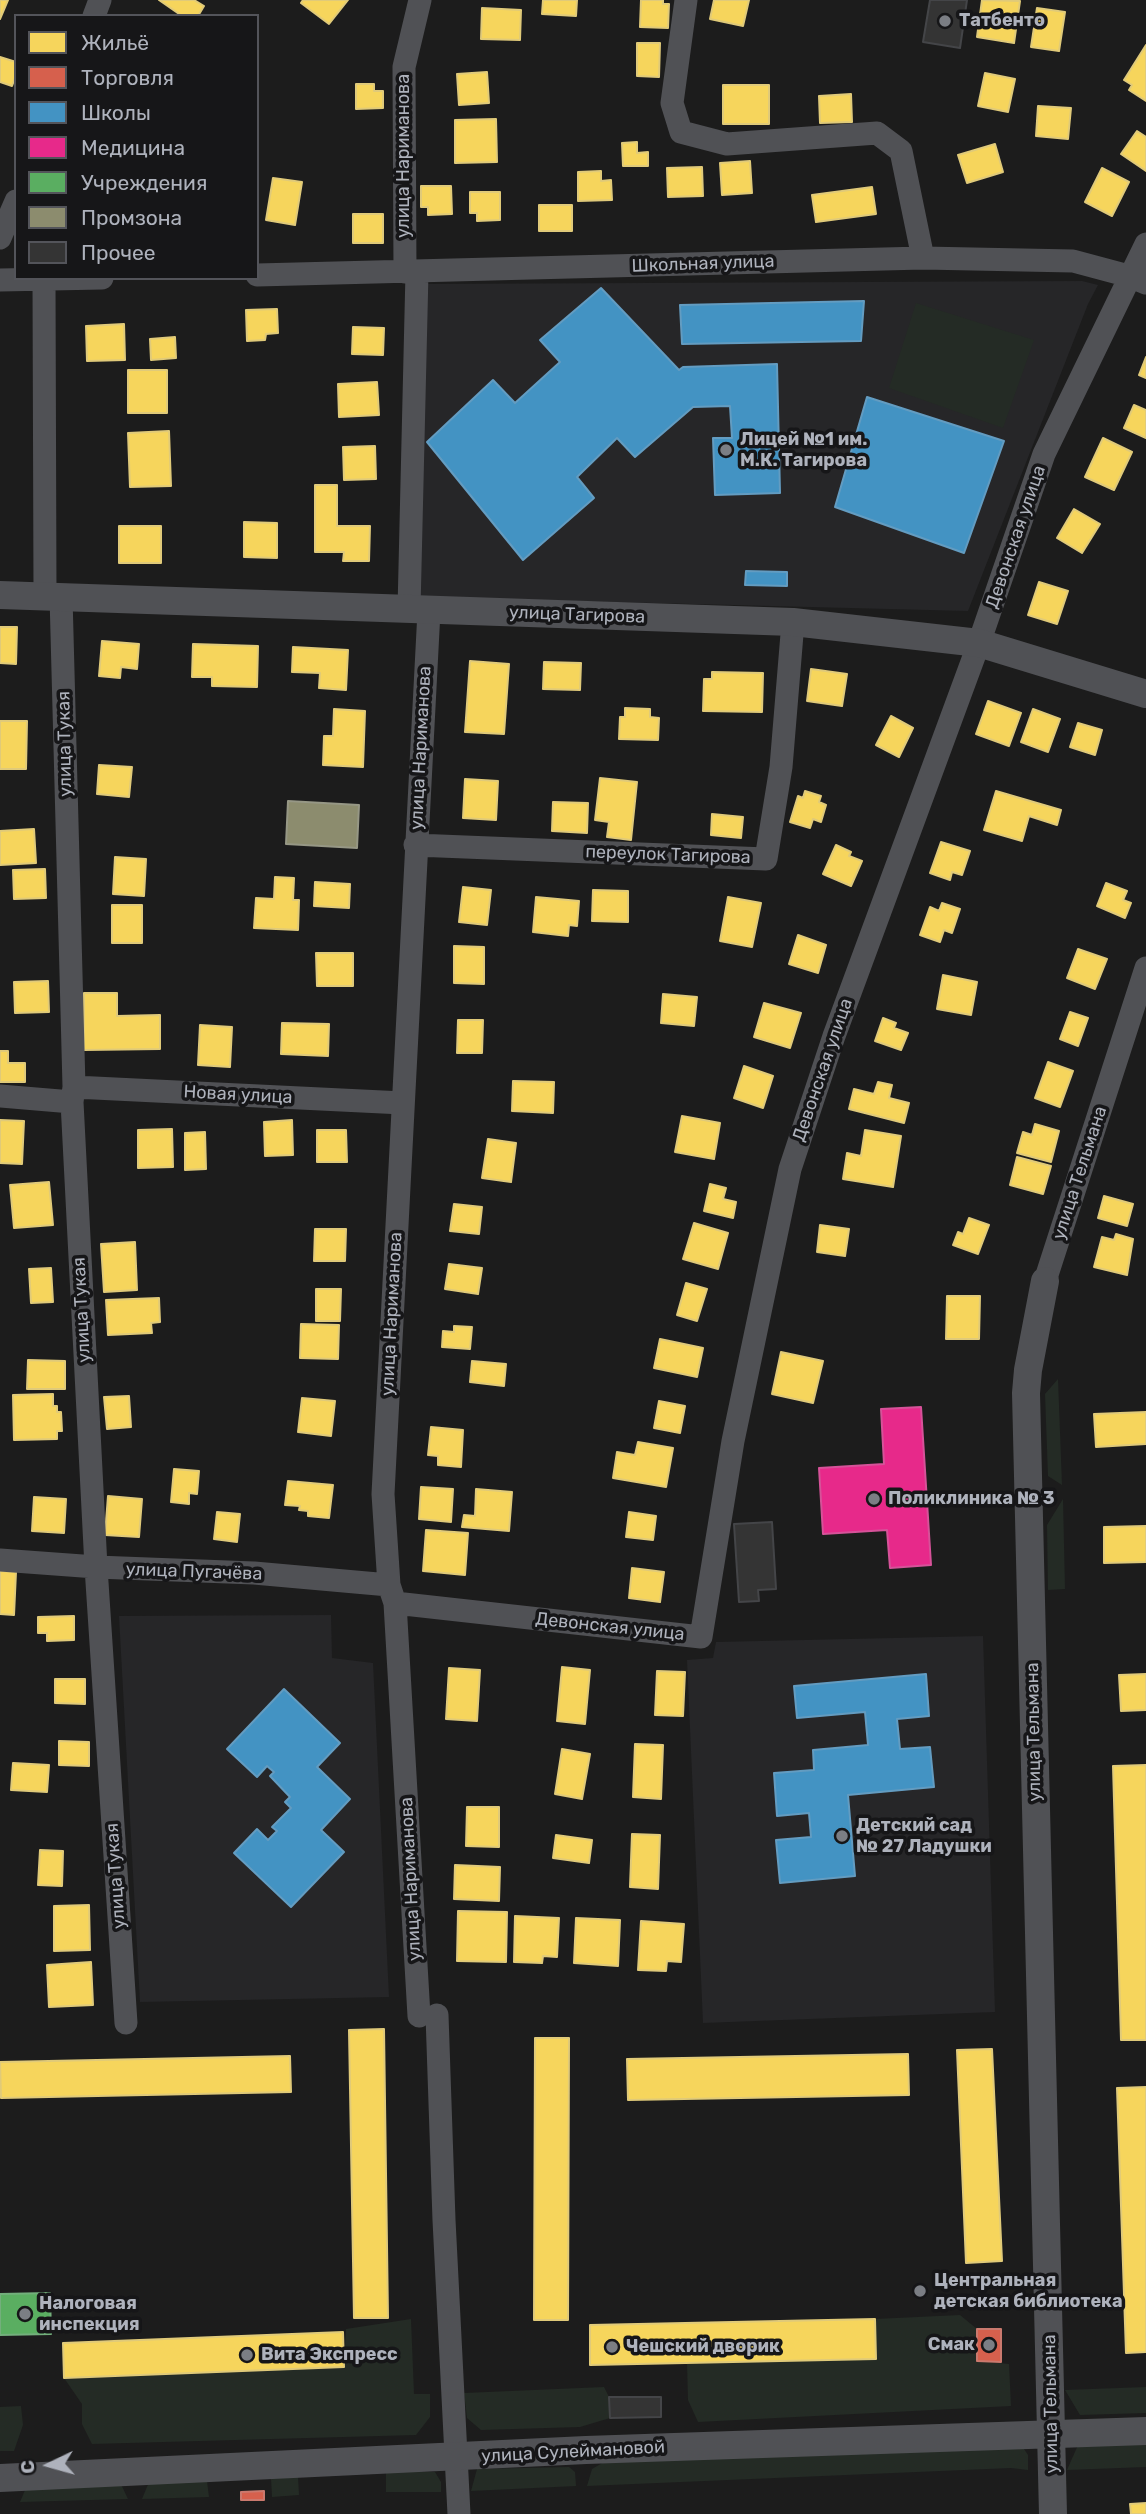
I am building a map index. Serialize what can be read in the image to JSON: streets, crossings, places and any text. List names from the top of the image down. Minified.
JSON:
{"streets":{"street":["улица Нариманова","Школьная улица","Девонская улица","улица Тагирова","улица Тукая","переулок Тагирова","Новая улица","улица Тельмана","улица Пугачёва","улица Сулеймановой"]},"crossings":[["улица Нариманова","Школьная улица"],["улица Нариманова","Девонская улица"],["улица Нариманова","улица Тагирова"],["улица Нариманова","переулок Тагирова"],["улица Нариманова","Новая улица"],["улица Нариманова","улица Пугачёва"],["улица Нариманова","улица Сулеймановой"],["Школьная улица","Девонская улица"],["Девонская улица","улица Тагирова"],["Девонская улица","улица Пугачёва"],["улица Тагирова","улица Тукая"],["улица Тагирова","переулок Тагирова"],["улица Тукая","Новая улица"],["улица Тукая","улица Пугачёва"],["улица Тельмана","улица Сулеймановой"]],"places":["Татбенто","Лицей №1 им. М.К. Тагирова","Поликлиника № 3","Детский сад № 27 Ладушки","Центральная детская библиотека","Налоговая инспекция","Смак","Чешский дворик","Вита Экспресс"],"legend":["Жильё","Торговля","Школы","Медицина","Учреждения","Промзона","Прочее"],"north":"left"}
